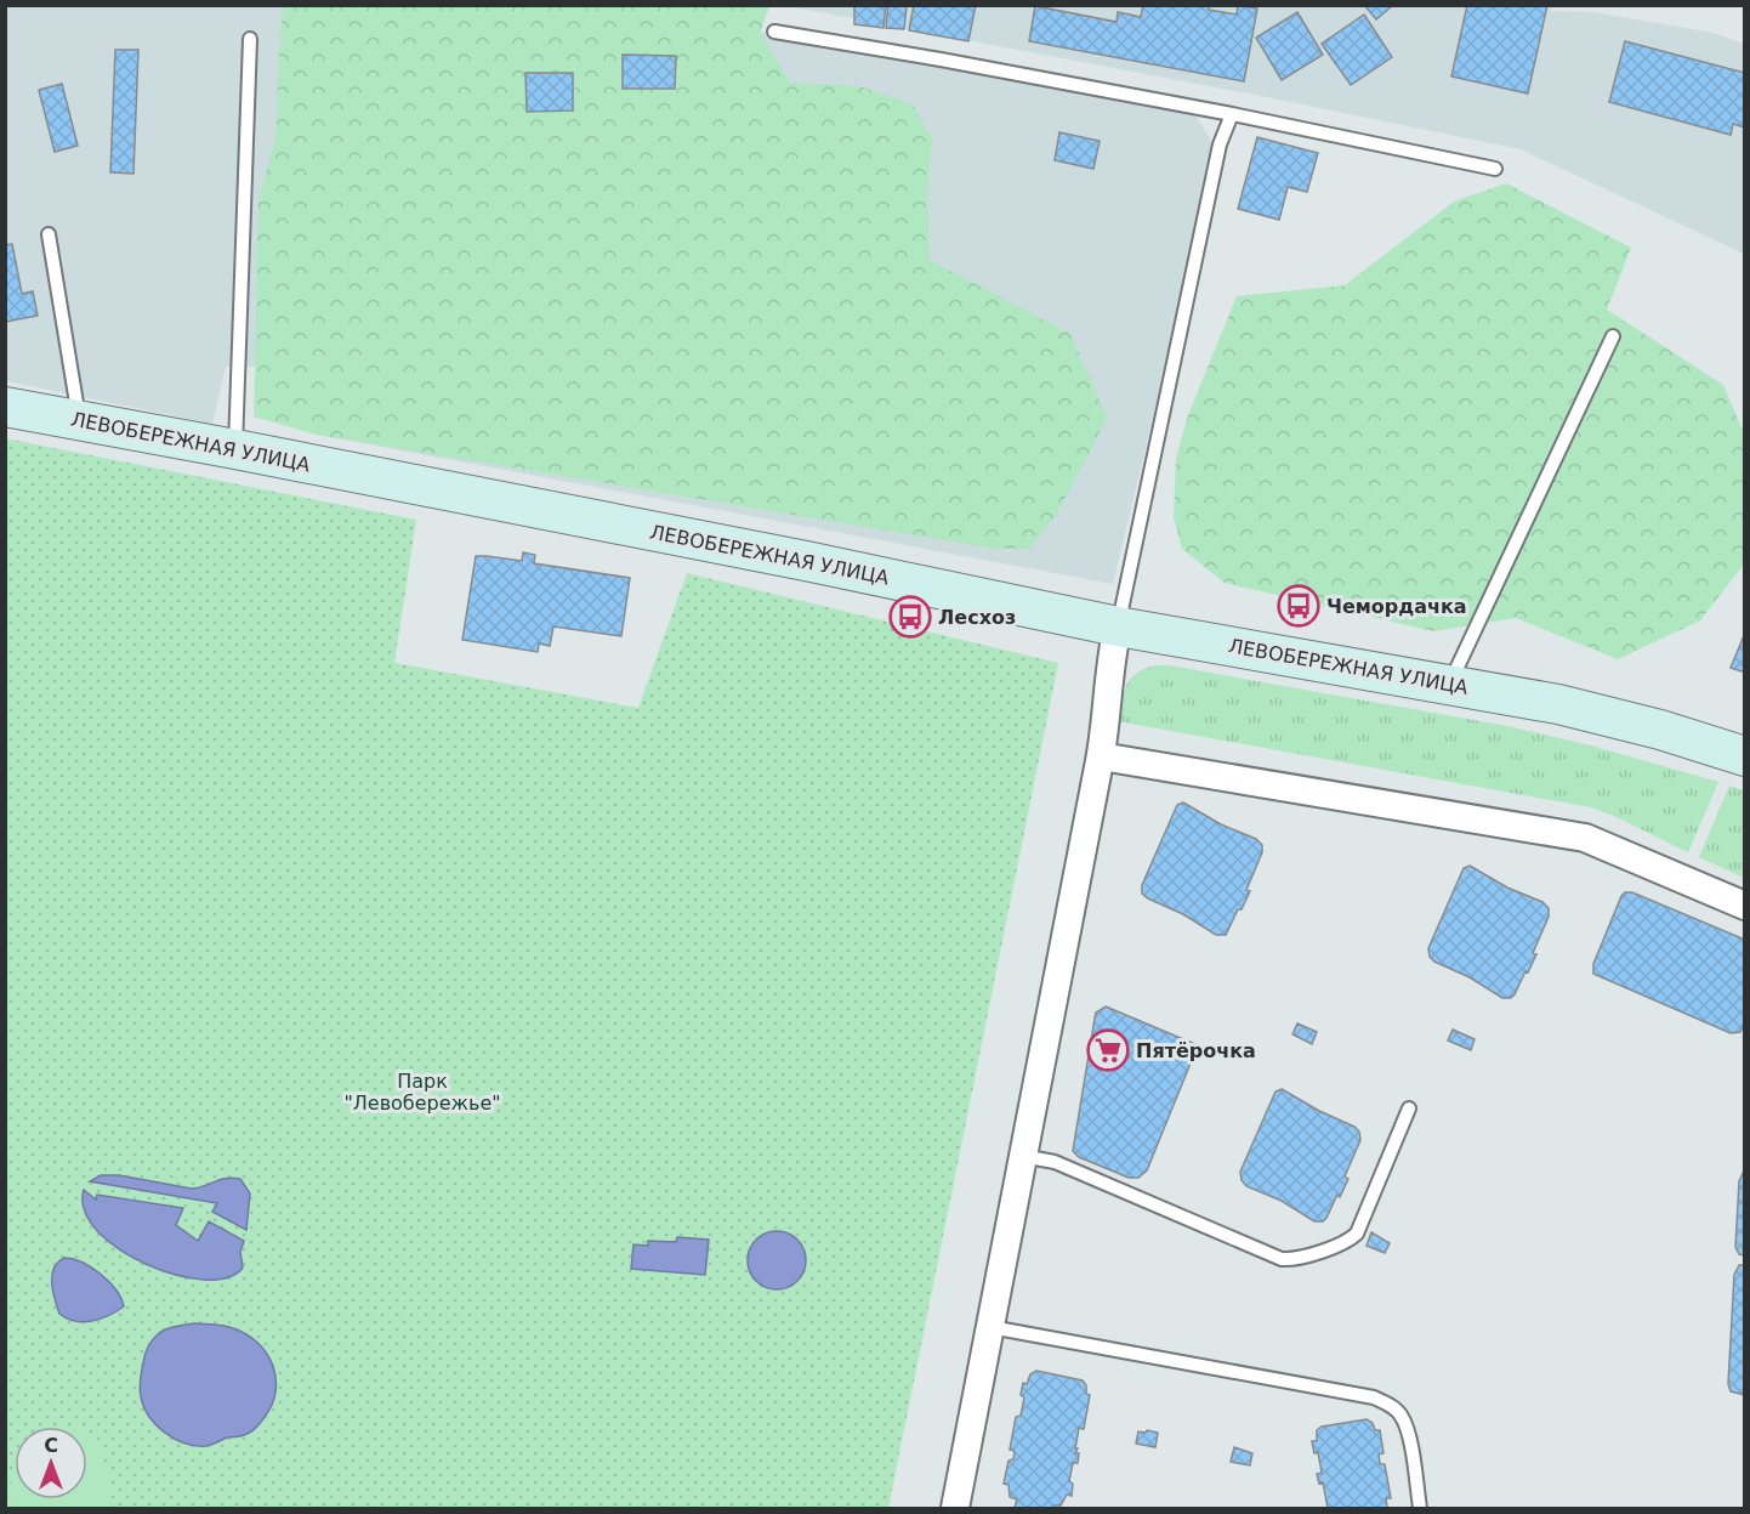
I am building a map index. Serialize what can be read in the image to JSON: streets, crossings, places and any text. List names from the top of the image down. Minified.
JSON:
{"streets":{"main road":["ЛЕВОБЕРЕЖНАЯ УЛИЦА"]},"parks":["Парк \"Левобережье\""],"places":{"bus stop":["Чемордачка","Лесхоз"],"supermarket":["Пятёрочка"]},"north":"top"}
